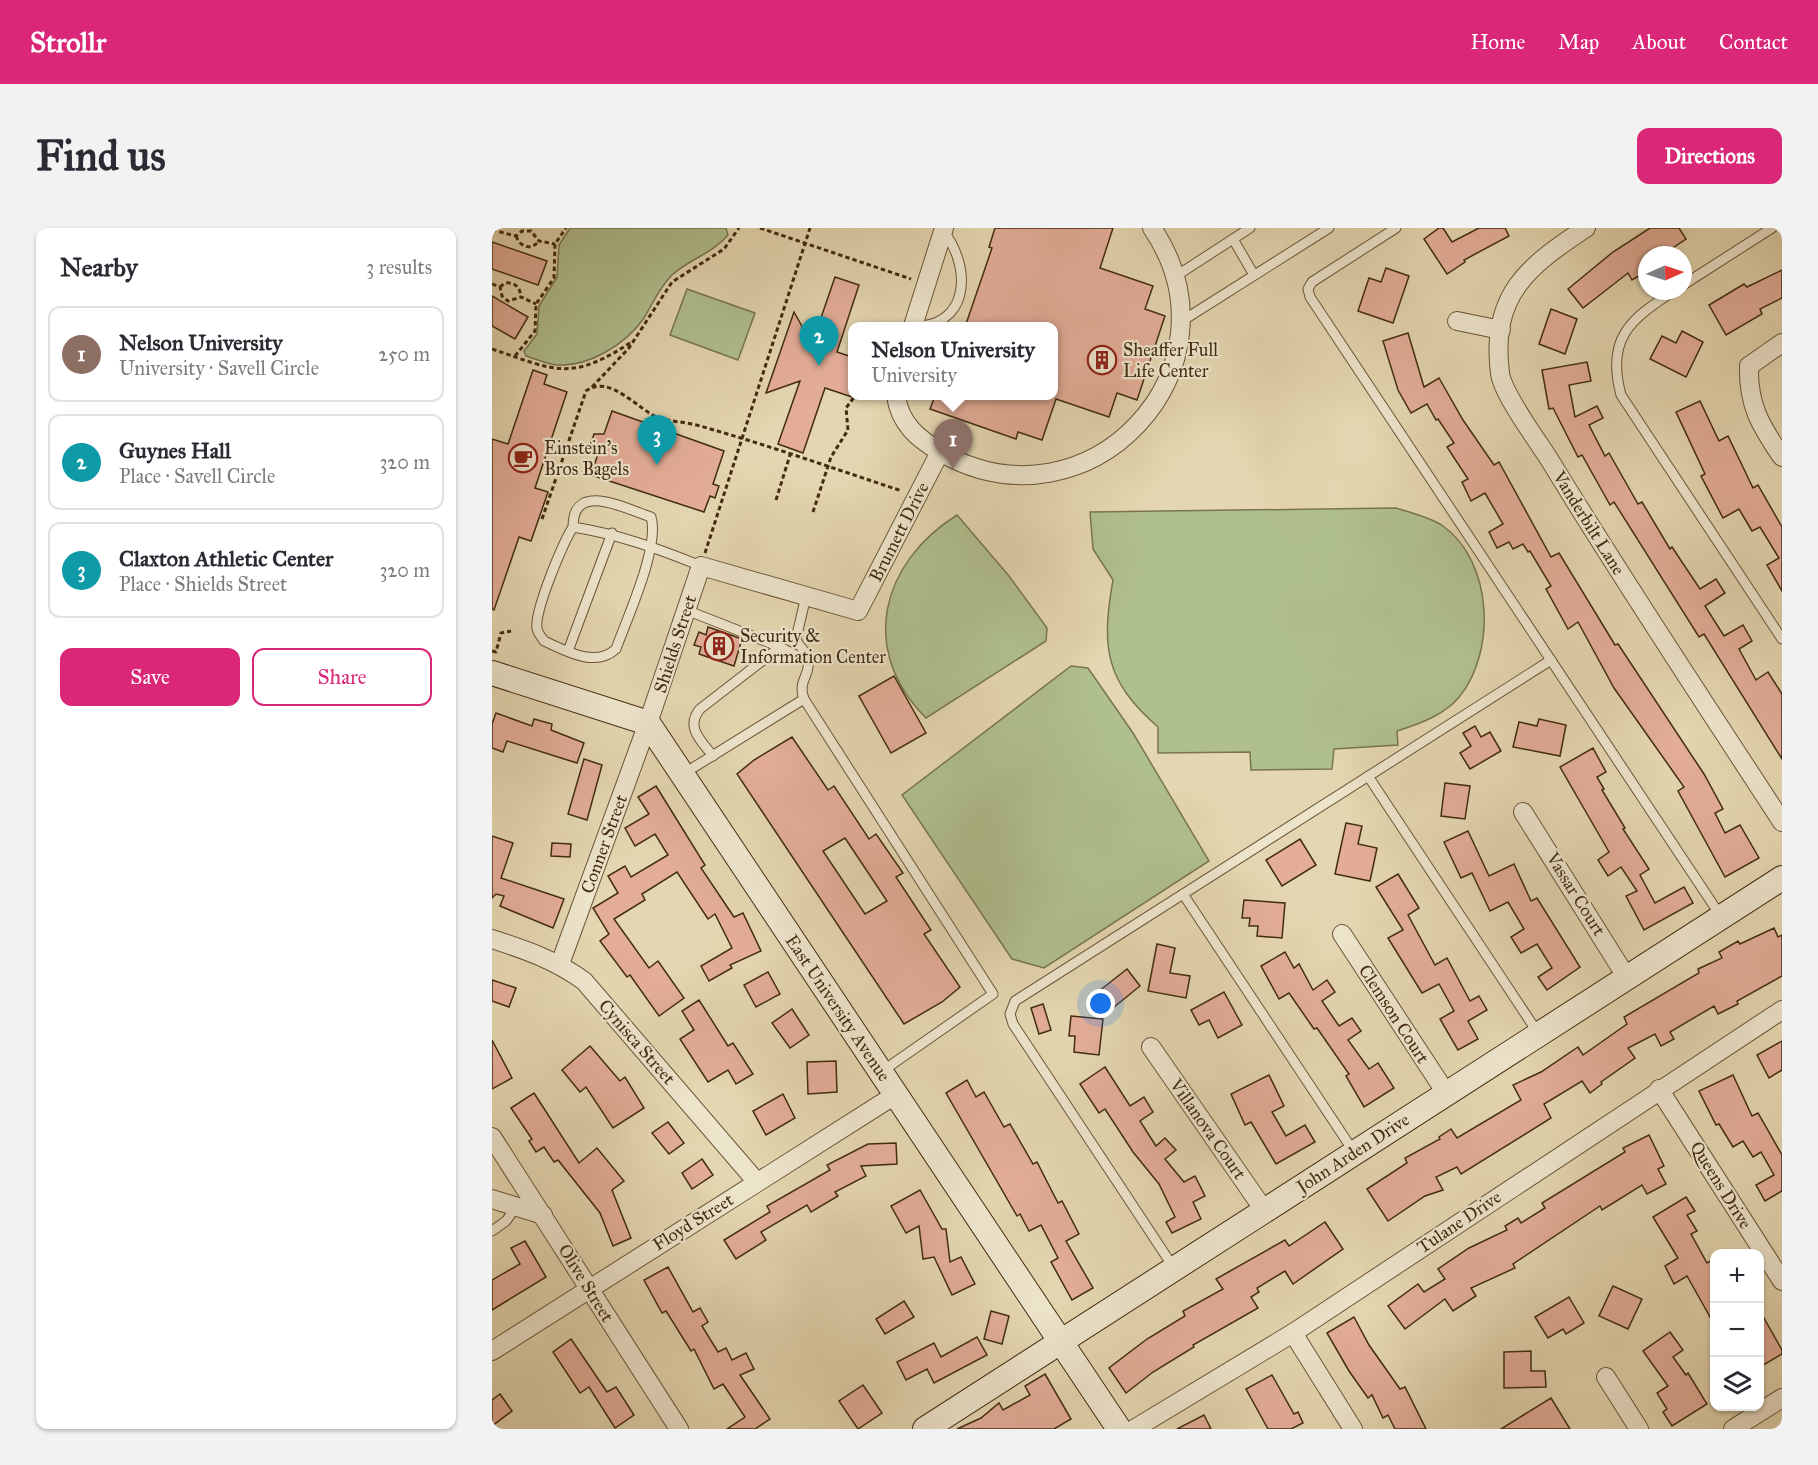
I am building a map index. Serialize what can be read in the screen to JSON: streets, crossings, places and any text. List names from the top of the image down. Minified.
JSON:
{"streets":{"street":["Vanderbilt Lane","Brumett Drive","Shields Street","Conner Street","Vassar Court","East University Avenue","Clemson Court","Cynisca Street","Villanova Court","John Arden Drive","Queens Drive","Floyd Street","Tulane Drive","Olive Street"]},"crossings":[["Shields Street","Conner Street"],["Shields Street","East University Avenue"],["Conner Street","East University Avenue"],["Conner Street","Cynisca Street"],["Vassar Court","John Arden Drive"],["East University Avenue","John Arden Drive"],["East University Avenue","Floyd Street"],["Clemson Court","John Arden Drive"],["Cynisca Street","Floyd Street"],["Villanova Court","John Arden Drive"],["Queens Drive","Tulane Drive"],["Floyd Street","Olive Street"]],"places":{"building":["Sheaffer Full Life Center","Security & Information Center"],"cafe":["Einstein's Bros Bagels"]},"north":"right","page":{"header":"Strollr","nav":["Home","Map","About","Contact"],"buttons":["Directions",["Save","Share"]],"title":"Find us","heading":["Nearby","3 results"],"list":[{"mark":"1","name":"Nelson University","note":"University · Savell Circle","value":"250 m"},{"mark":"2","name":"Guynes Hall","note":"Place · Savell Circle","value":"320 m"},{"mark":"3","name":"Claxton Athletic Center","note":"Place · Shields Street","value":"320 m"}],"pins":["2","3","1"],"popup":["Nelson University","University"],"map_buttons":["+","−"]}}
